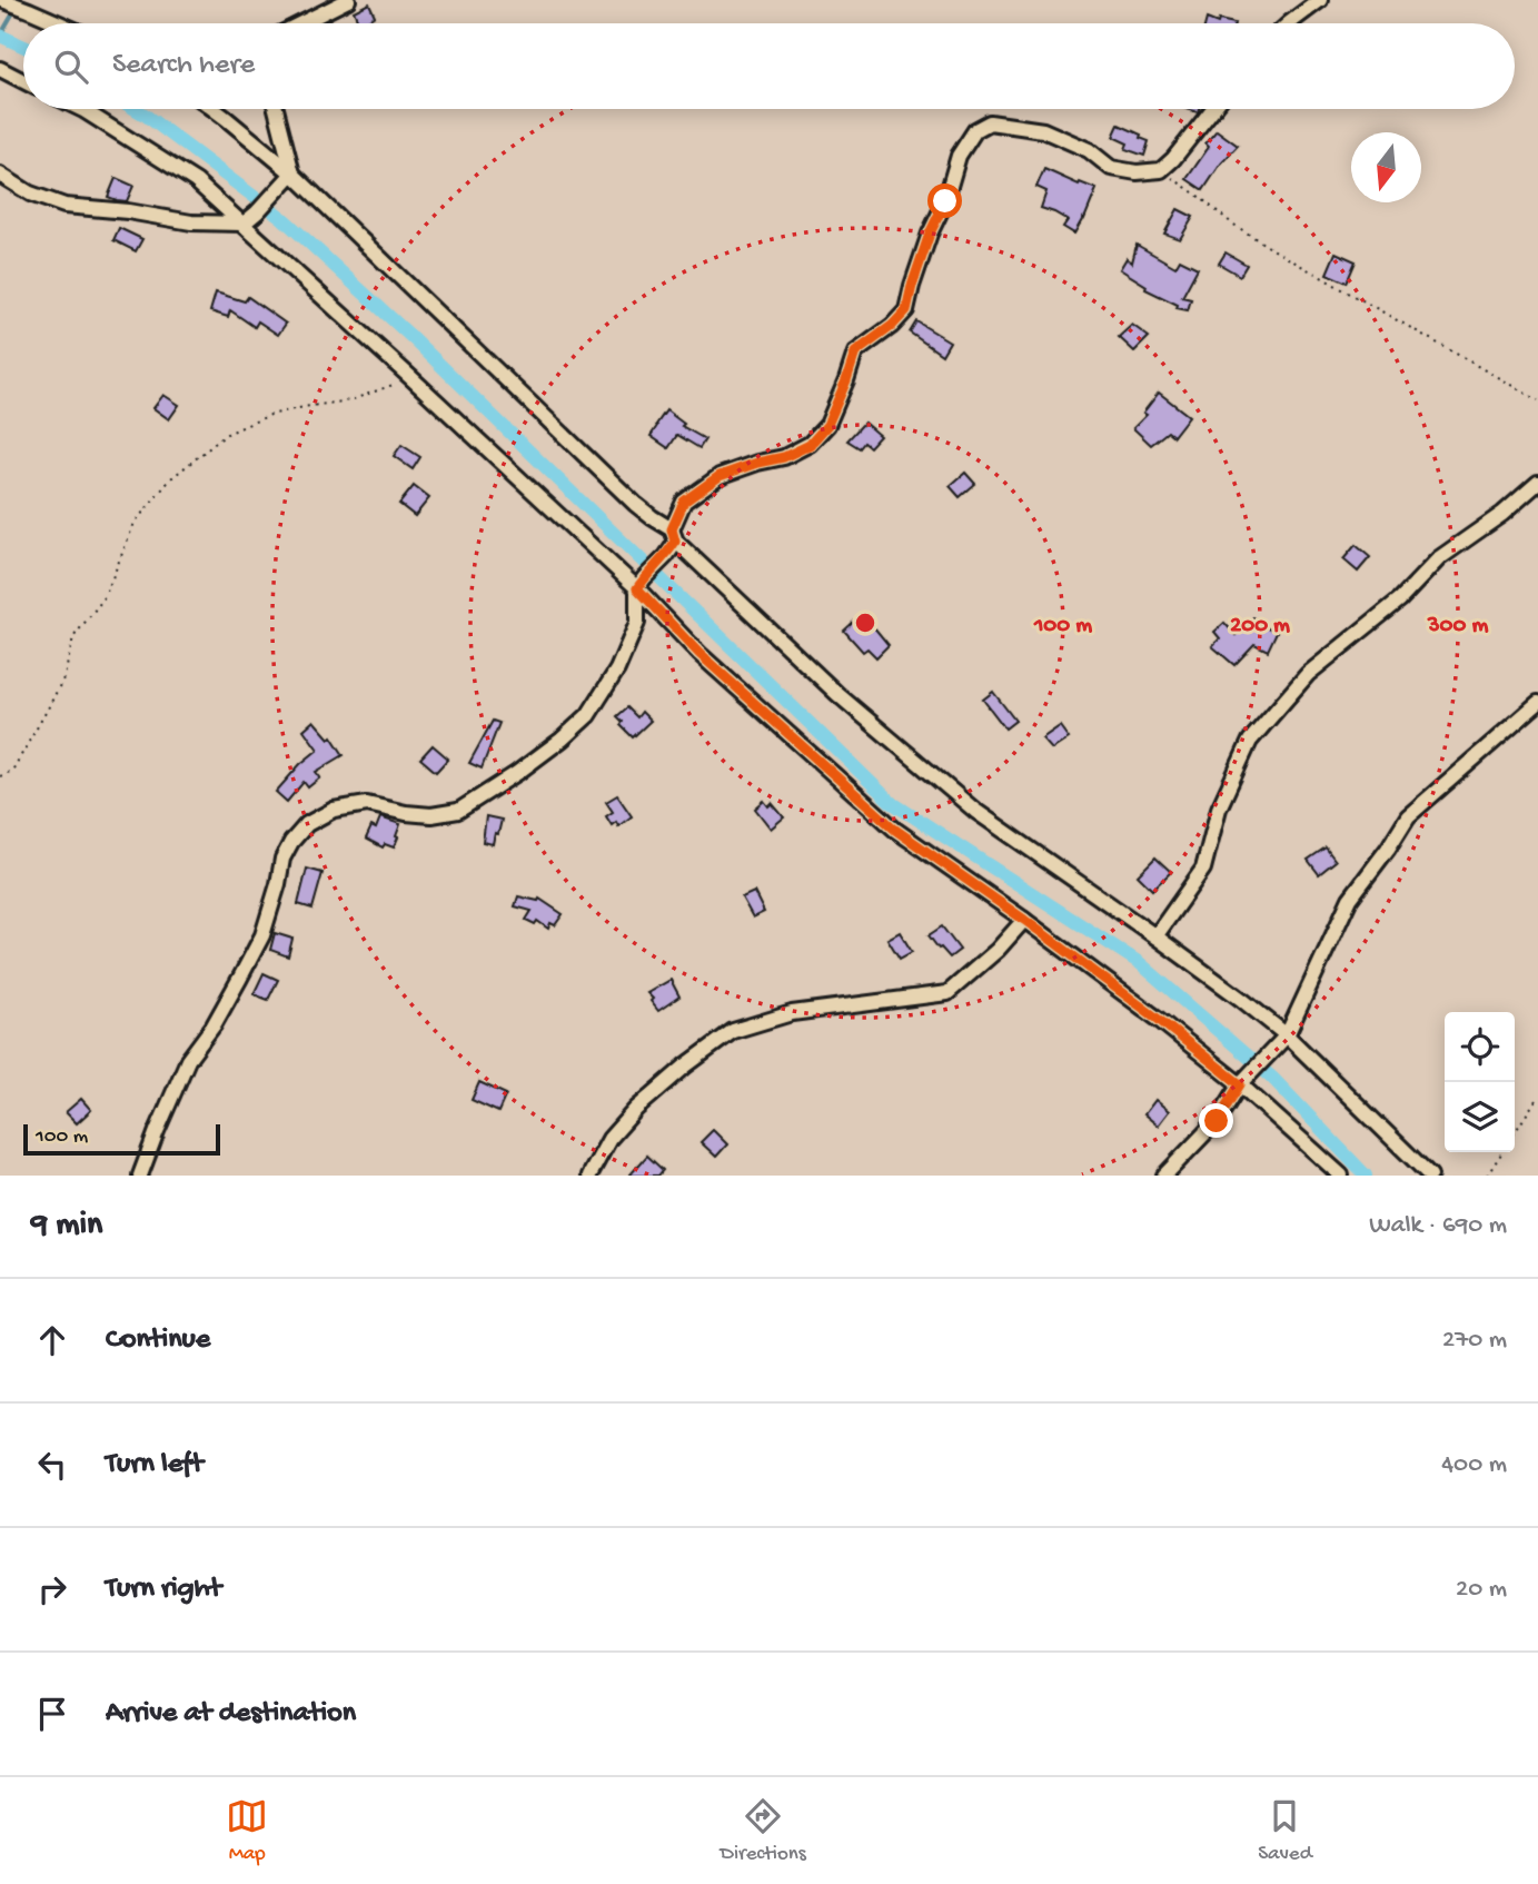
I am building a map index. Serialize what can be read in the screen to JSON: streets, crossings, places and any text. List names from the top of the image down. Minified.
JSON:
{"scale_bar":"100 m","north":"bottom","page":{"search":"Search here","scale":"100 m","heading":["9 min","Walk · 690 m"],"list":[["Continue","270 m"],["Turn left","400 m"],["Turn right","20 m"],"Arrive at destination"],"nav":["Map","Directions","Saved"]},"rings":["100 m","200 m","300 m"]}
